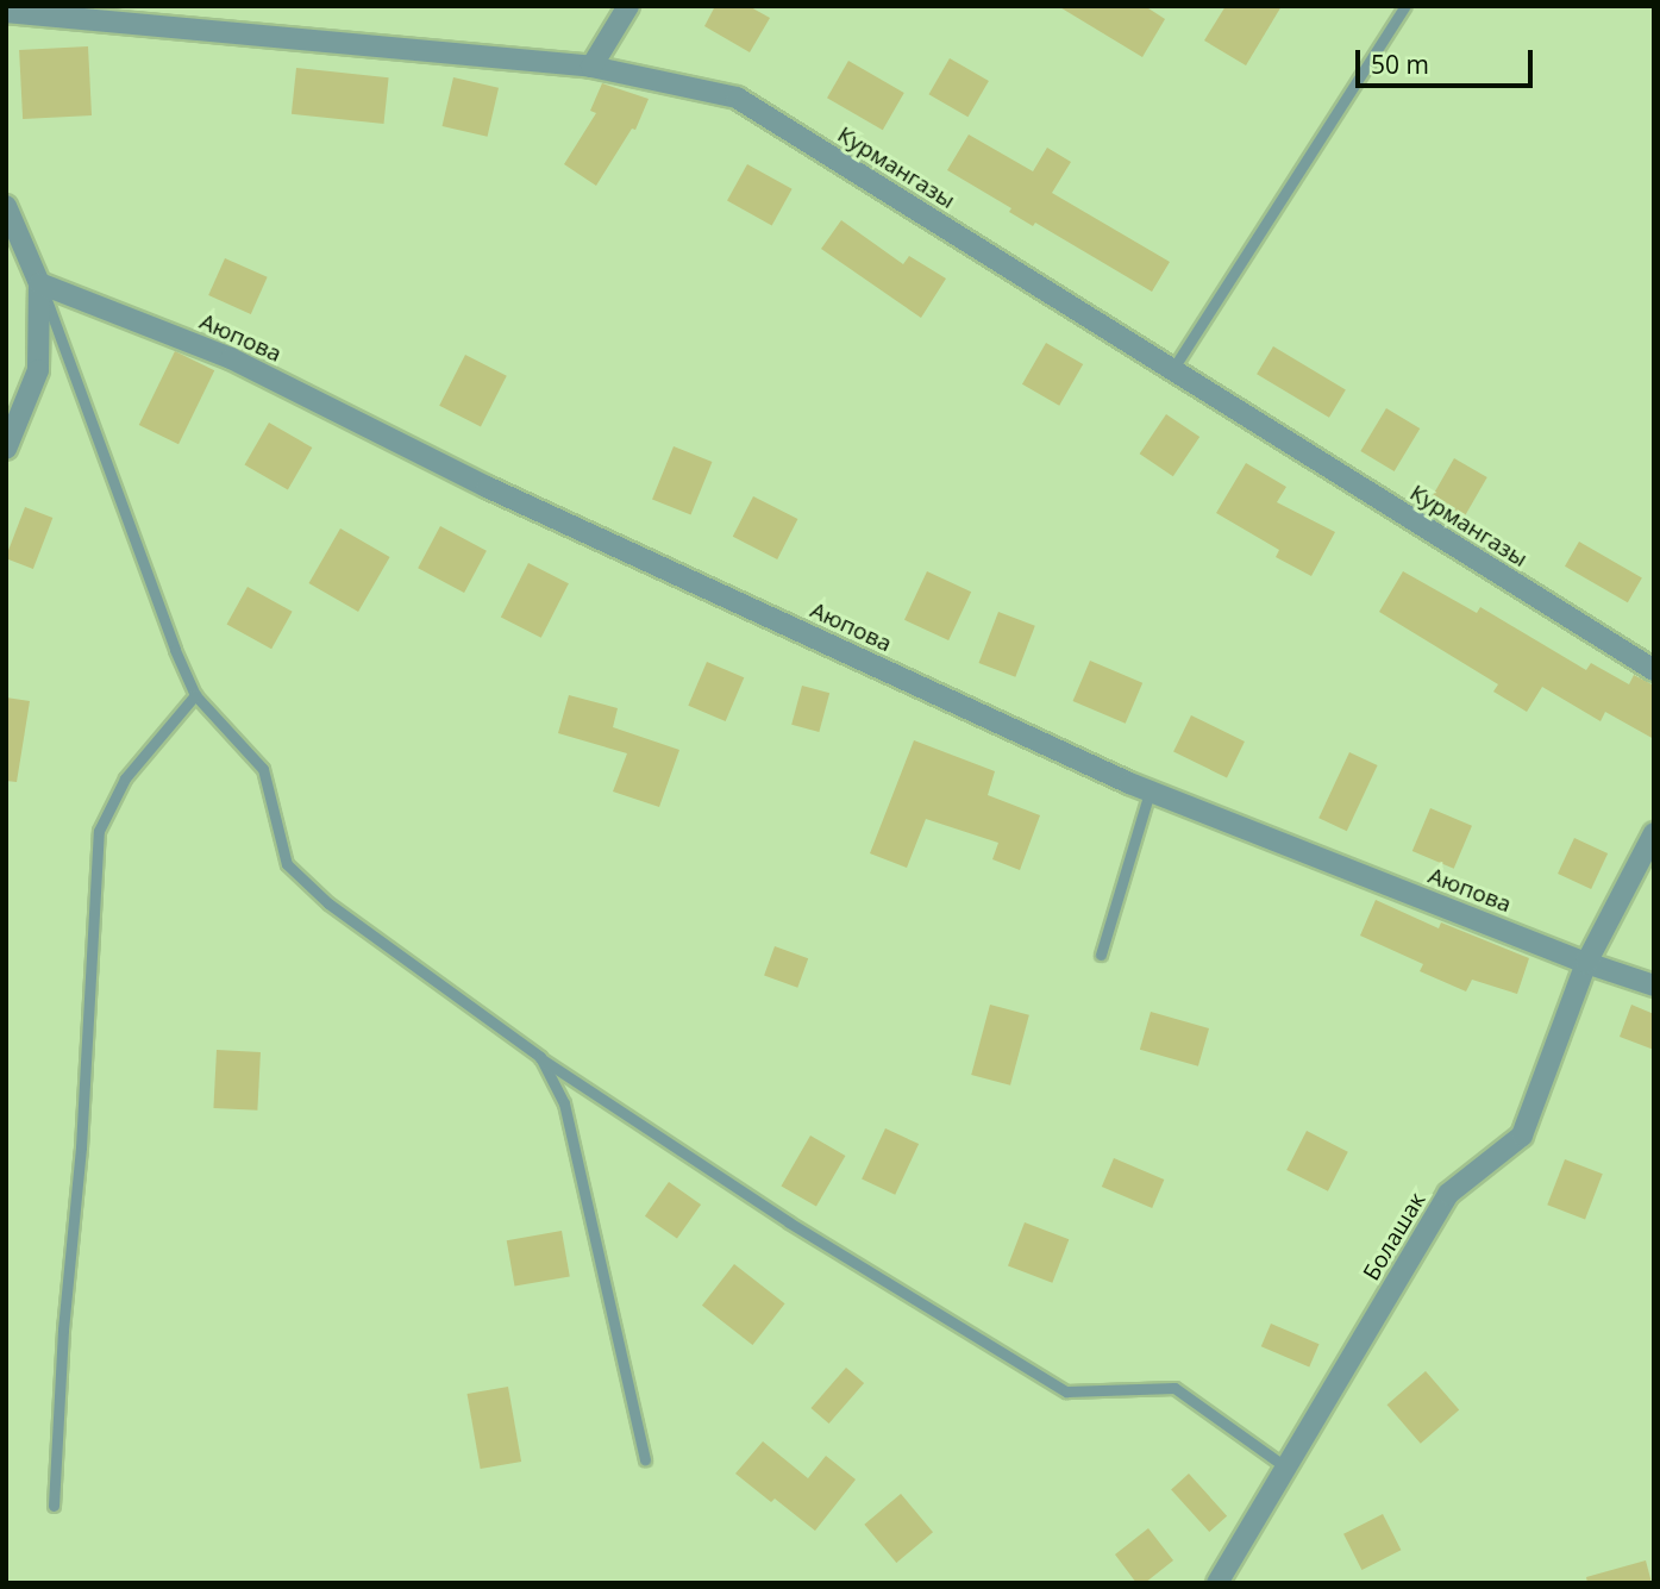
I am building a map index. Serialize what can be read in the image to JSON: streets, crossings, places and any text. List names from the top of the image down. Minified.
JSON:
{"streets":{"street":["Курмангазы","Аюпова","Болашак"]},"crossings":[["Аюпова","Болашак"]],"scale_bar":"50 m"}
